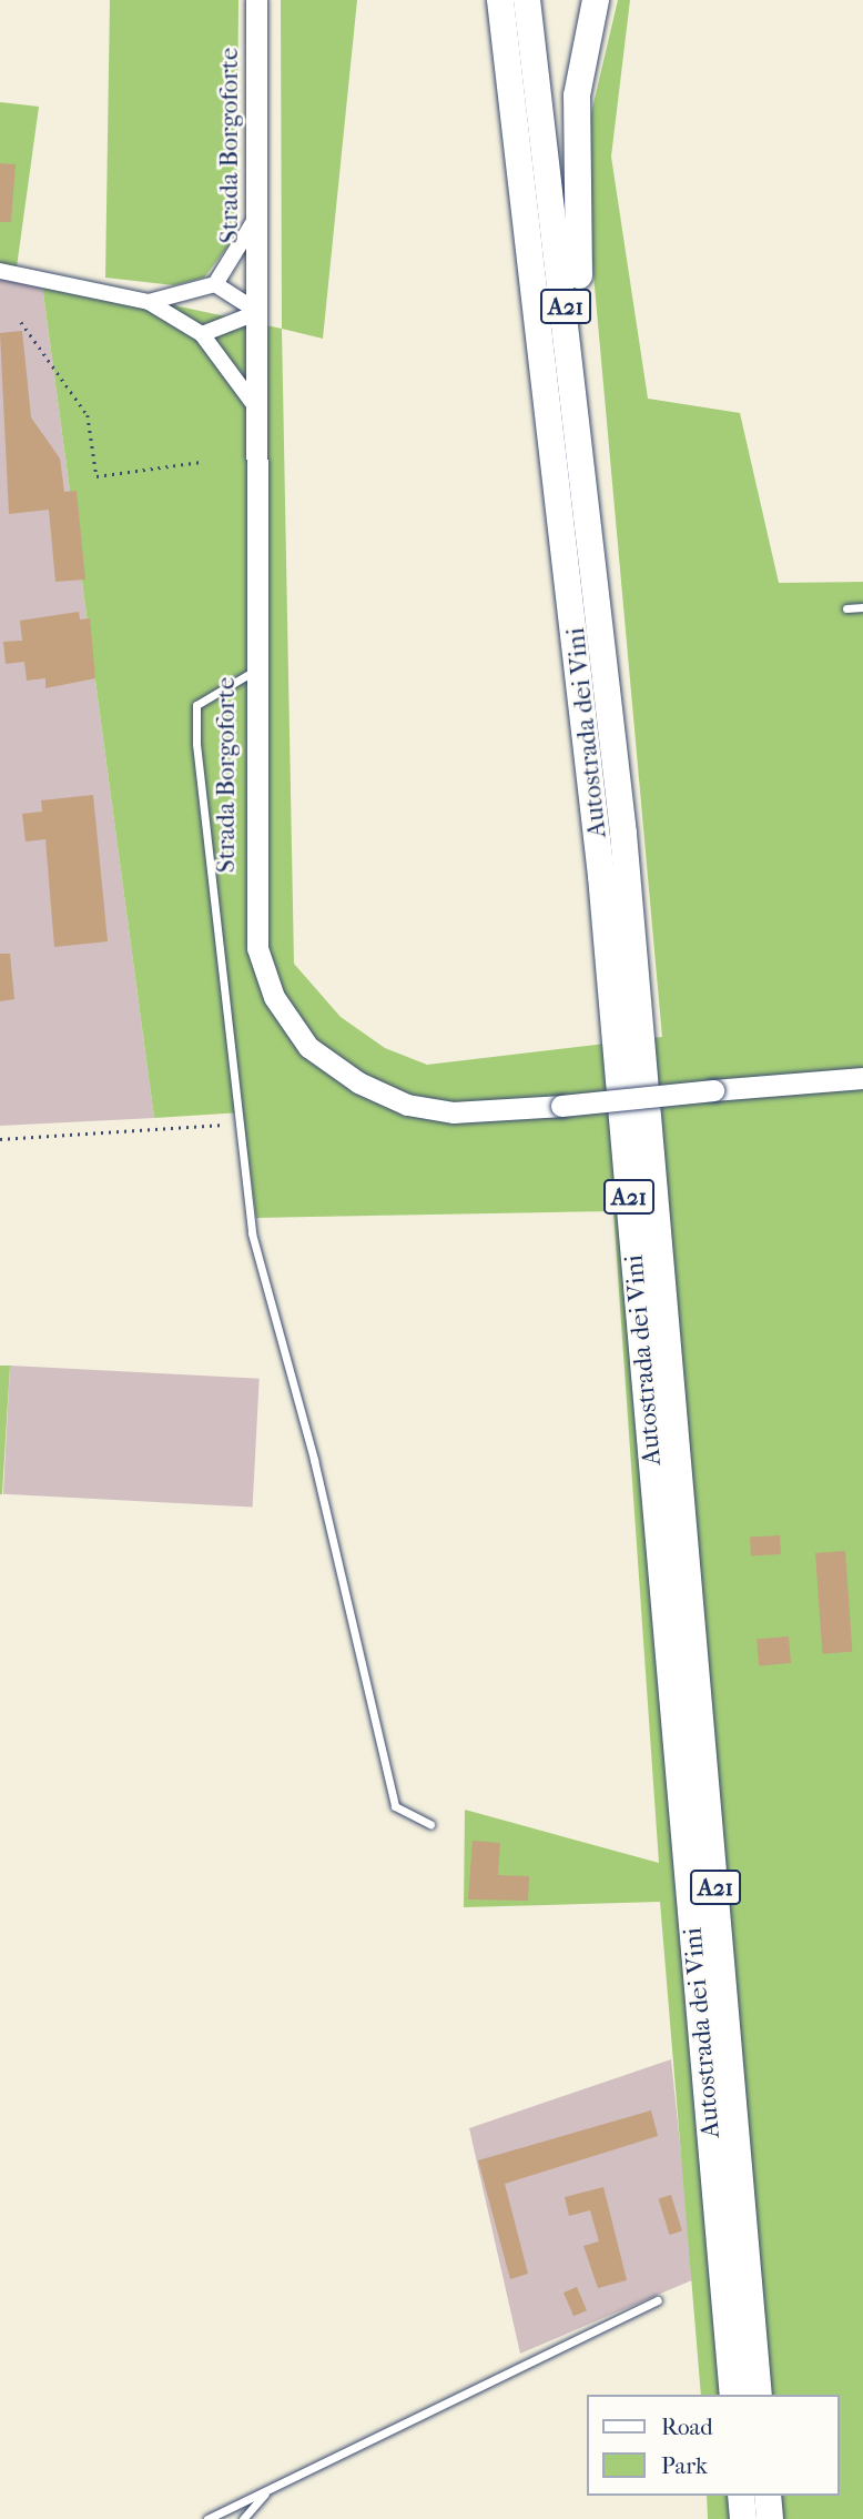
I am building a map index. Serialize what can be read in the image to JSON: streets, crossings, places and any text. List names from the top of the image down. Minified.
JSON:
{"streets":{"highway":["A21","Autostrada dei Vini"],"main road":["Strada Borgoforte"]},"legend":["Road","Park"]}
